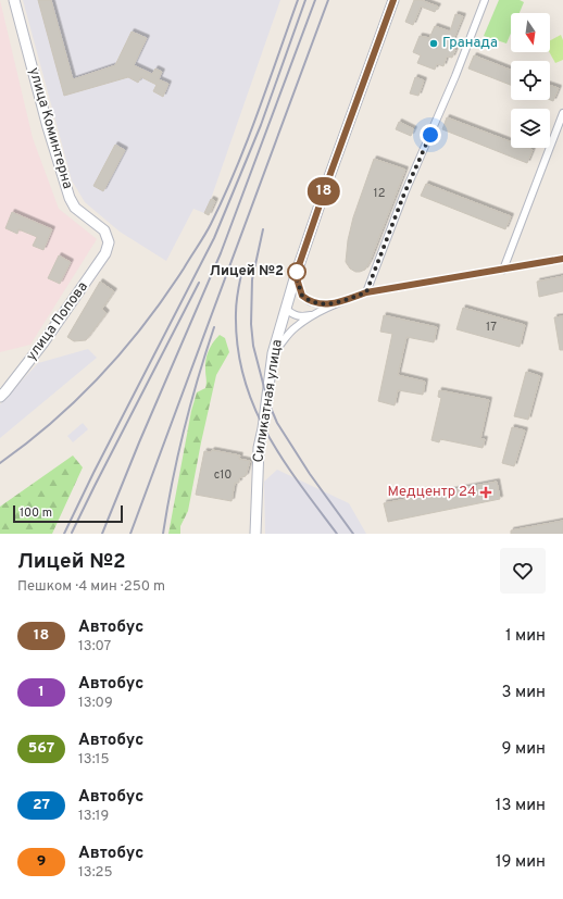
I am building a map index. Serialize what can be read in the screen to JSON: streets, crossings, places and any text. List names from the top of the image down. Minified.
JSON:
{"streets":{"street":["улица Коминтерна","улица Попова","Силикатная улица"]},"crossings":[["улица Коминтерна","улица Попова"]],"places":{"other":["Гранада","Лицей №2"],"health":["Медцентр 24"]},"lines":["bus line 18"],"house_numbers":["12","17","с10"],"scale_bar":"100 m","north":"bottom","page":{"on_map":"18","scale":"100 m","heading":["Лицей №2","Пешком · 4 мин · 250 m"],"list":[{"mark":"18","name":"Автобус","note":"13:07","value":"1 мин"},{"mark":"1","name":"Автобус","note":"13:09","value":"3 мин"},{"mark":"567","name":"Автобус","note":"13:15","value":"9 мин"},{"mark":"27","name":"Автобус","note":"13:19","value":"13 мин"},{"mark":"9","name":"Автобус","note":"13:25","value":"19 мин"}]}}
